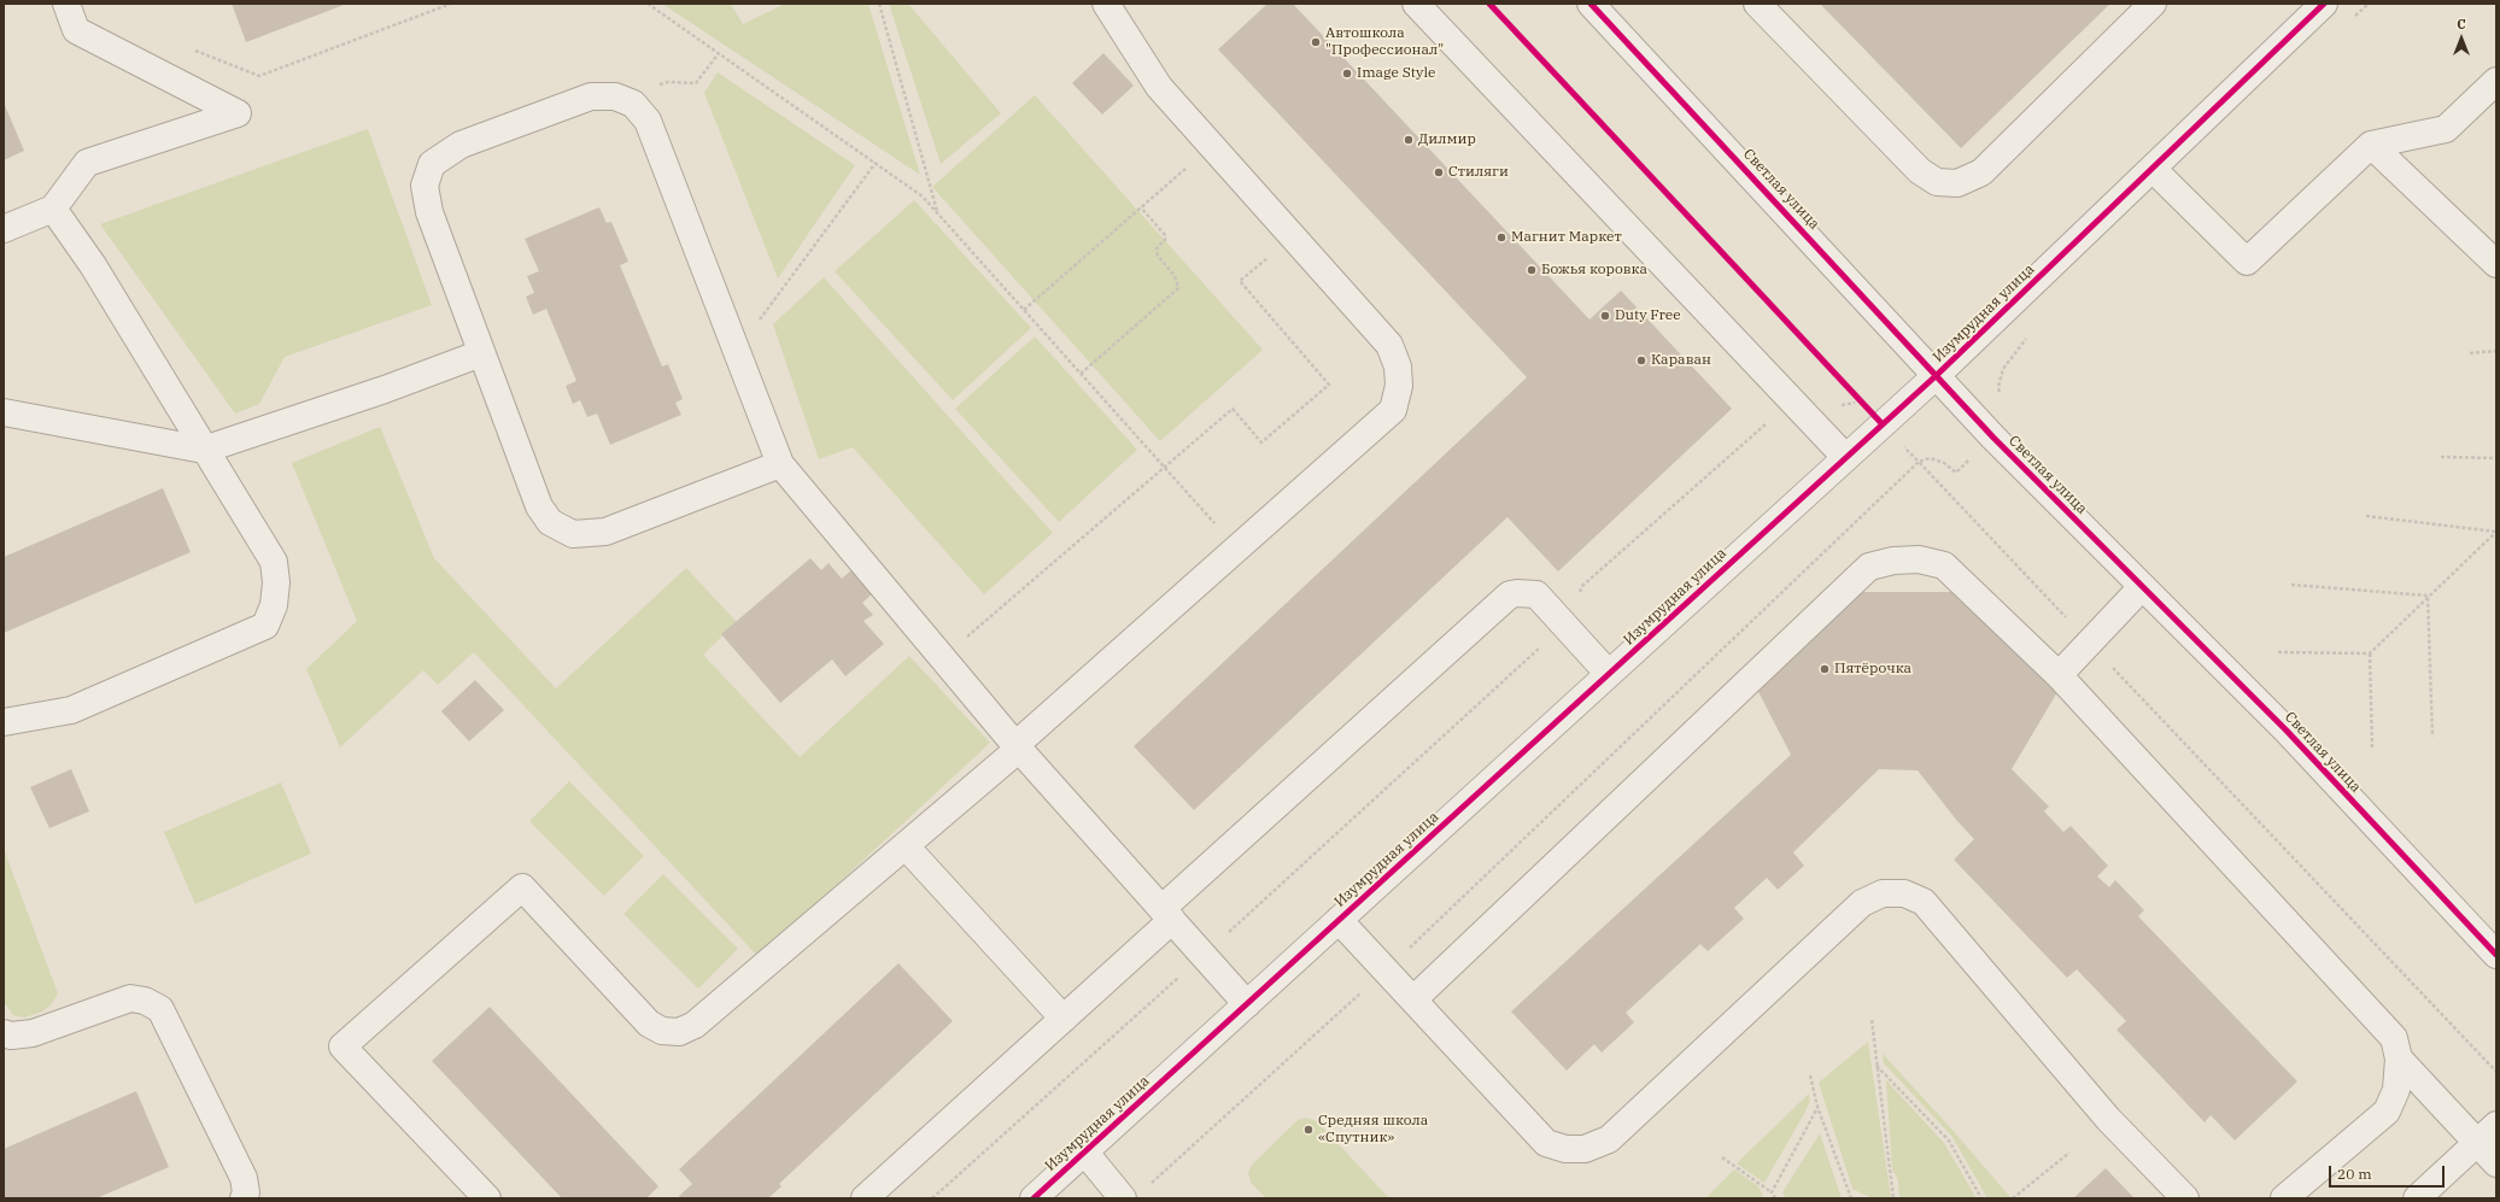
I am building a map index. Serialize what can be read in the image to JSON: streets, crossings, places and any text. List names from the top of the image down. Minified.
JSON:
{"streets":{"street":["Светлая улица","Изумрудная улица"]},"crossings":[["Светлая улица","Изумрудная улица"]],"places":["Автошкола \"Профессионал\"","Image Style","Дилмир","Стиляги","Магнит Маркет","Божья коровка","Duty Free","Караван","Пятёрочка","Средняя школа «Спутник»"],"scale_bar":"20 m","north":"top"}
